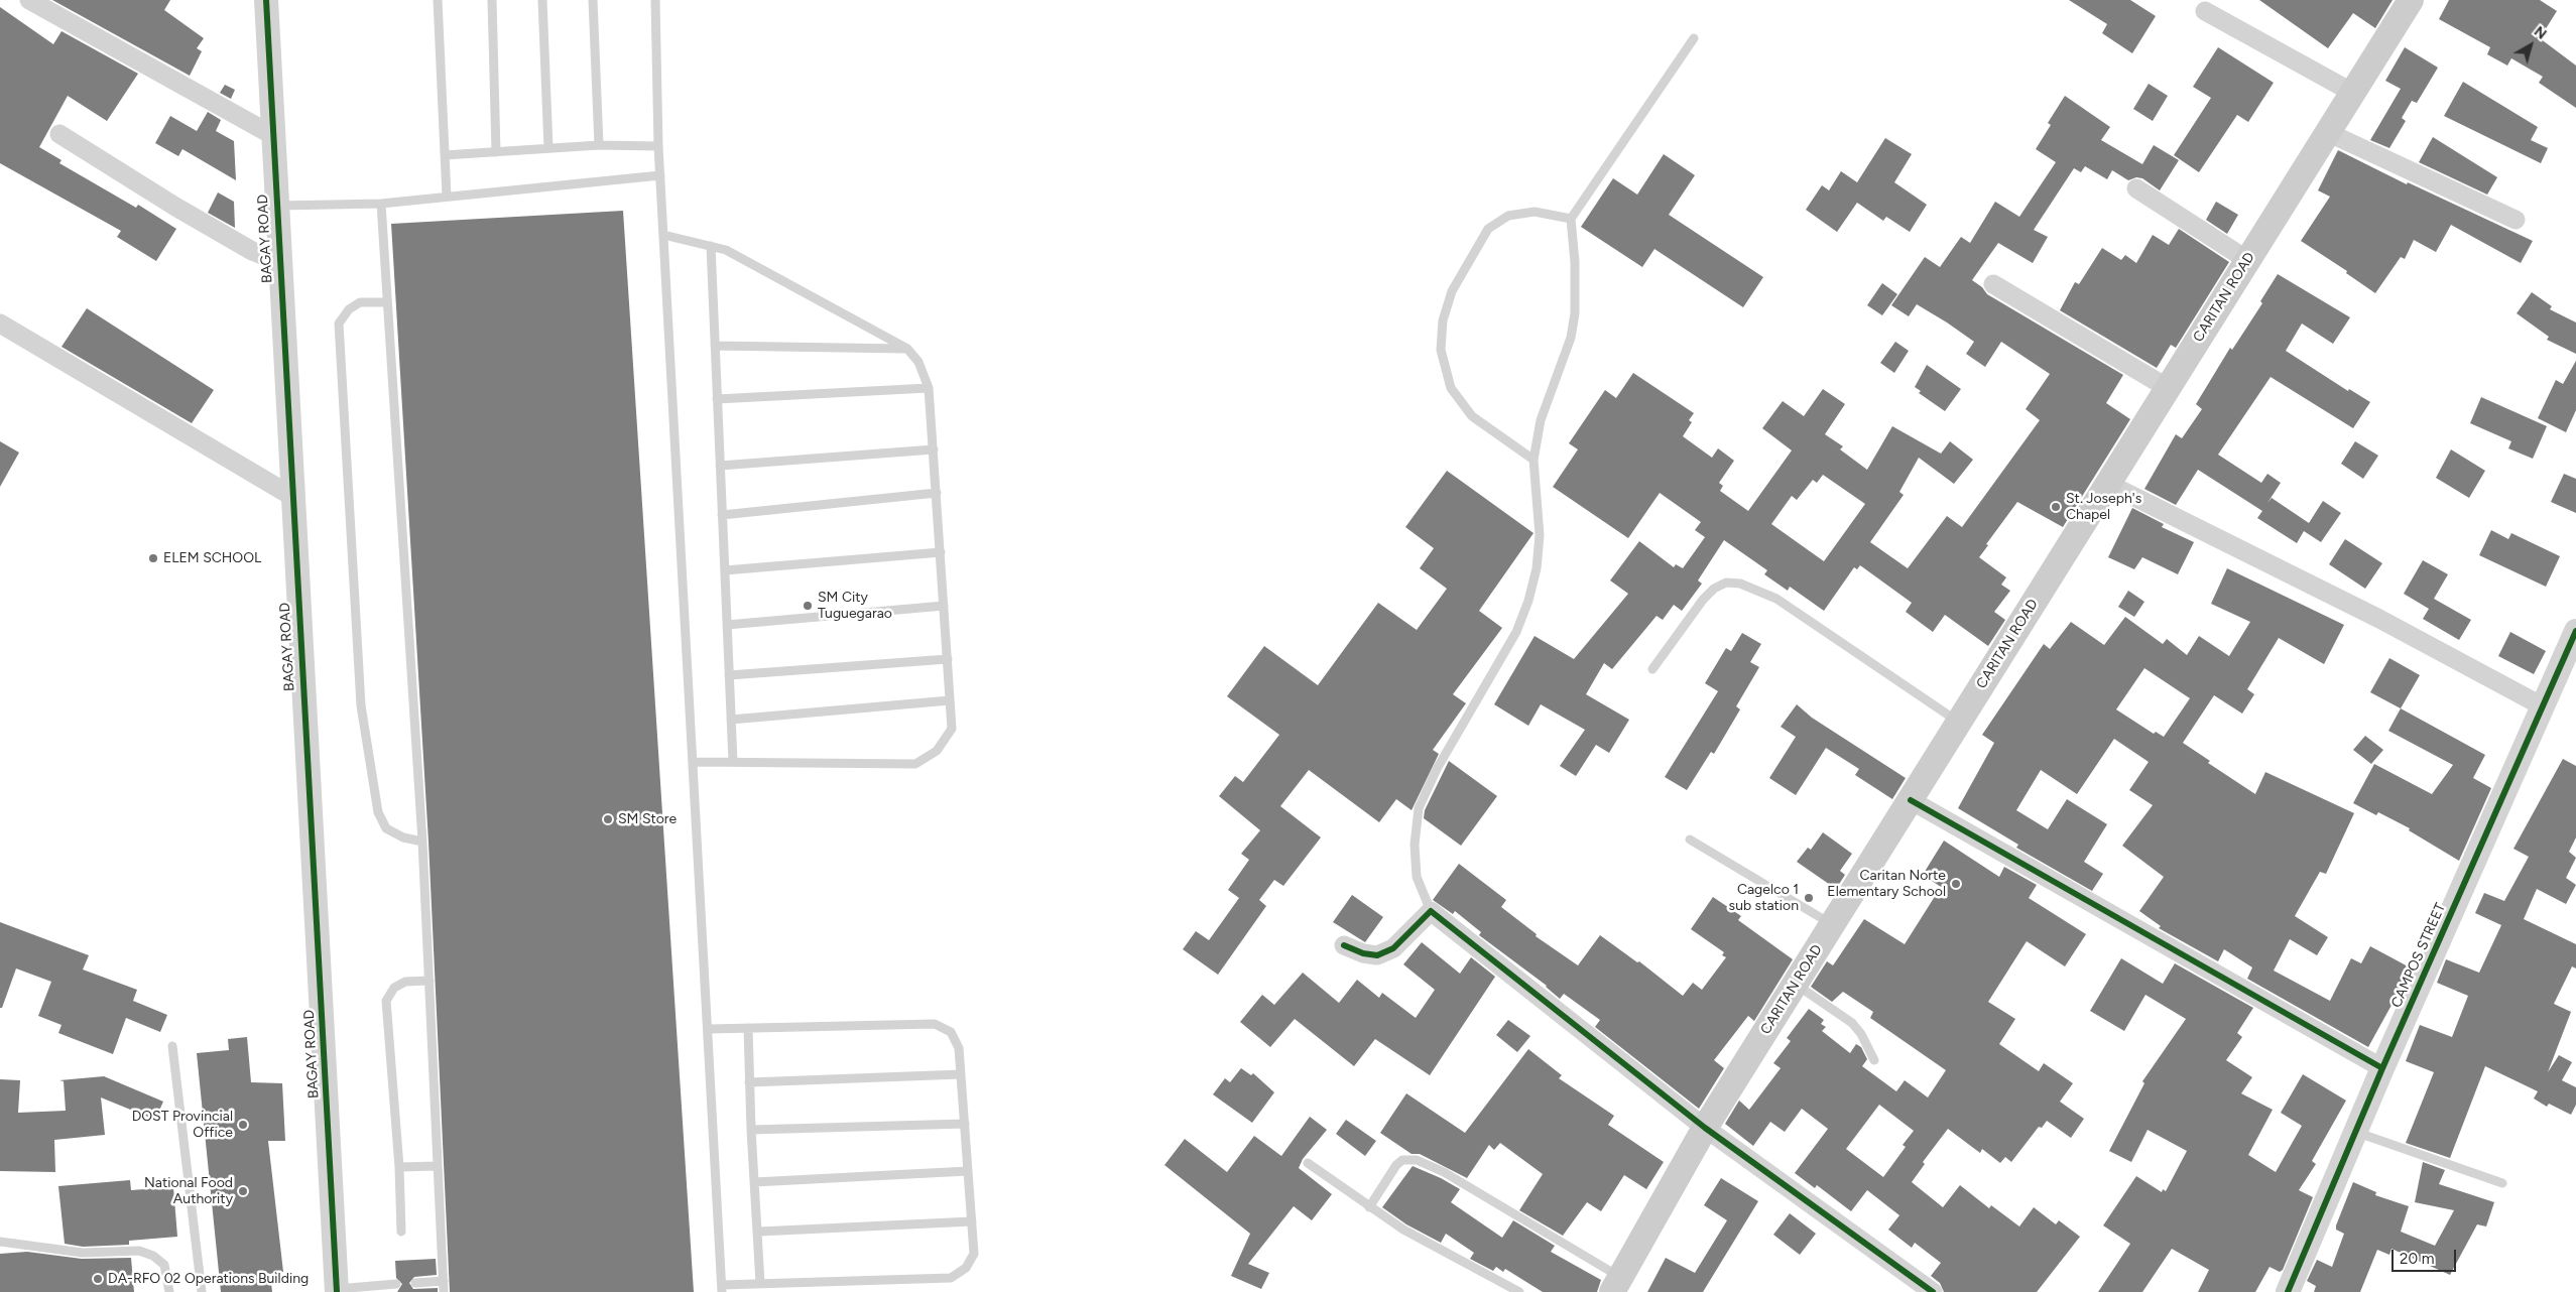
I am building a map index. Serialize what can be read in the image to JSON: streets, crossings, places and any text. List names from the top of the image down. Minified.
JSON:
{"streets":{"main road":["CARITAN ROAD"],"street":["BAGAY ROAD","CAMPOS STREET"]},"places":["St. Joseph's Chapel","ELEM SCHOOL","SM City Tuguegarao","SM Store","Caritan Norte Elementary School","Cagelco 1 sub station","DOST Provincial Office","National Food Authority","DA-RFO 02 Operations Building"],"scale_bar":"20 m","north":"top right"}
